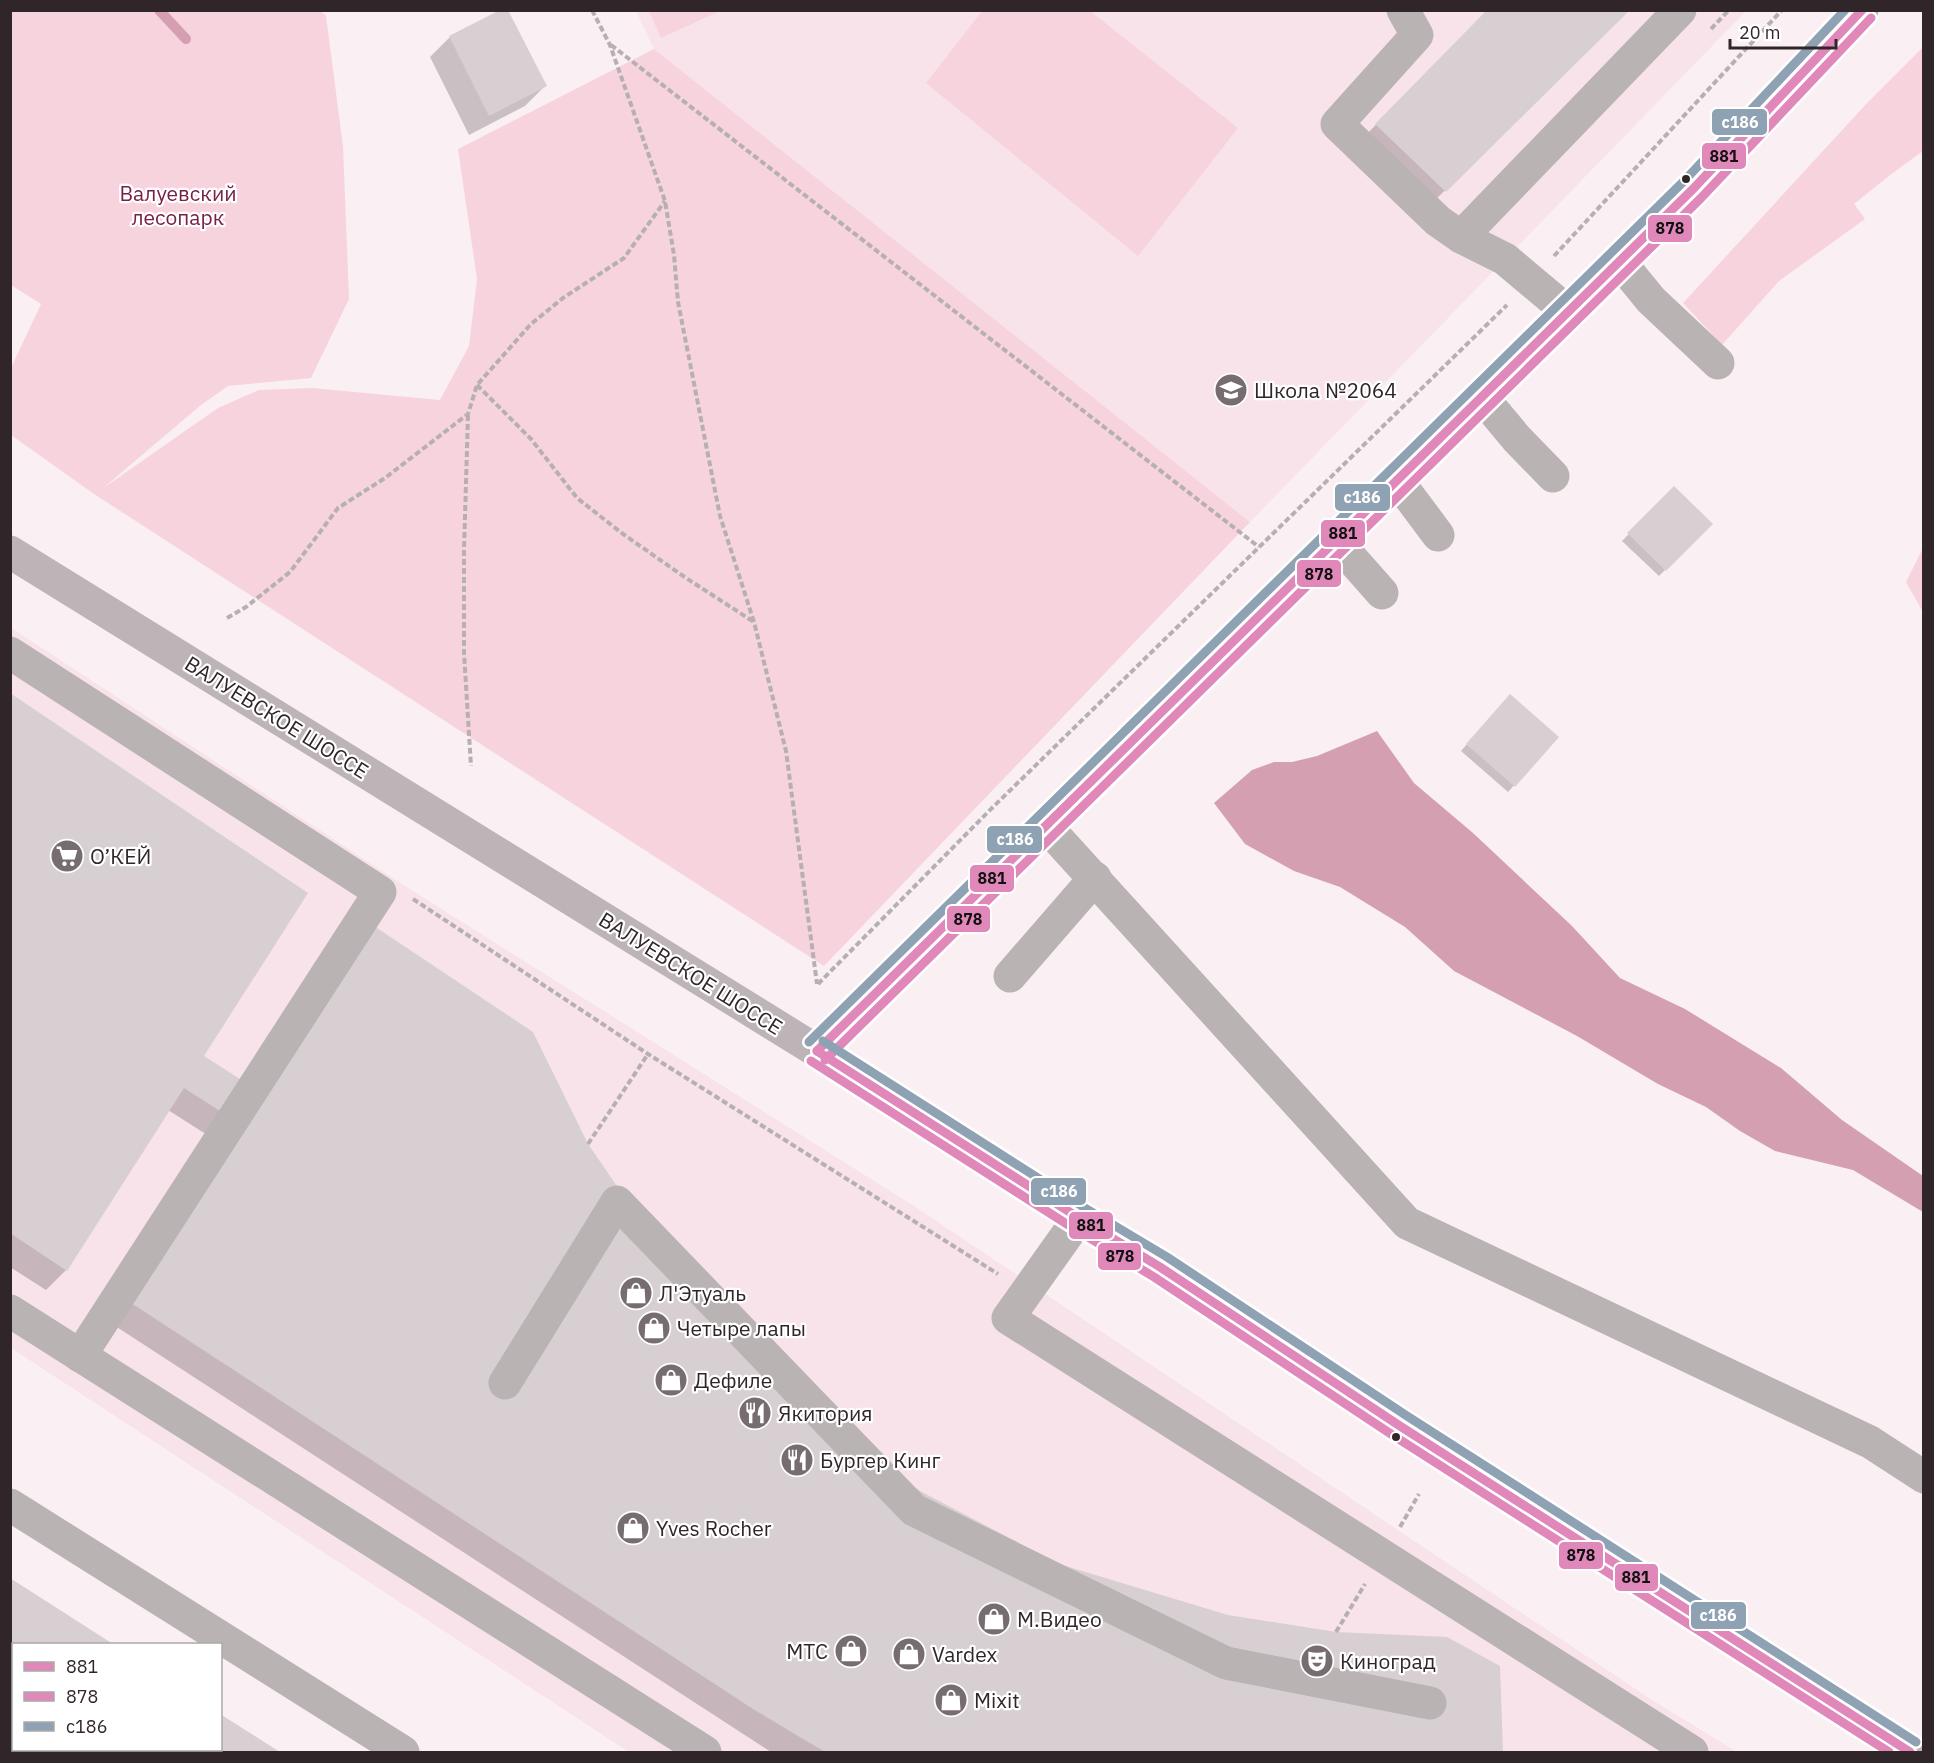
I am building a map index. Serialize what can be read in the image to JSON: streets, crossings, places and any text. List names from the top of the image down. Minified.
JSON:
{"streets":{"main road":["ВАЛУЕВСКОЕ ШОССЕ"]},"parks":["Валуевский лесопарк"],"places":{"school or university":["Школа №2064"],"supermarket":["О’КЕЙ"],"shop":["Л'Этуаль","Четыре лапы","Дефиле","Yves Rocher","М.Видео","МТС","Vardex","Mixit"],"restaurant":["Якитория","Бургер Кинг"],"theatre":["Киноград"]},"lines":["transit line 881","transit line с186","transit line 878"],"legend":["881","878","с186"],"scale_bar":"20 m"}
